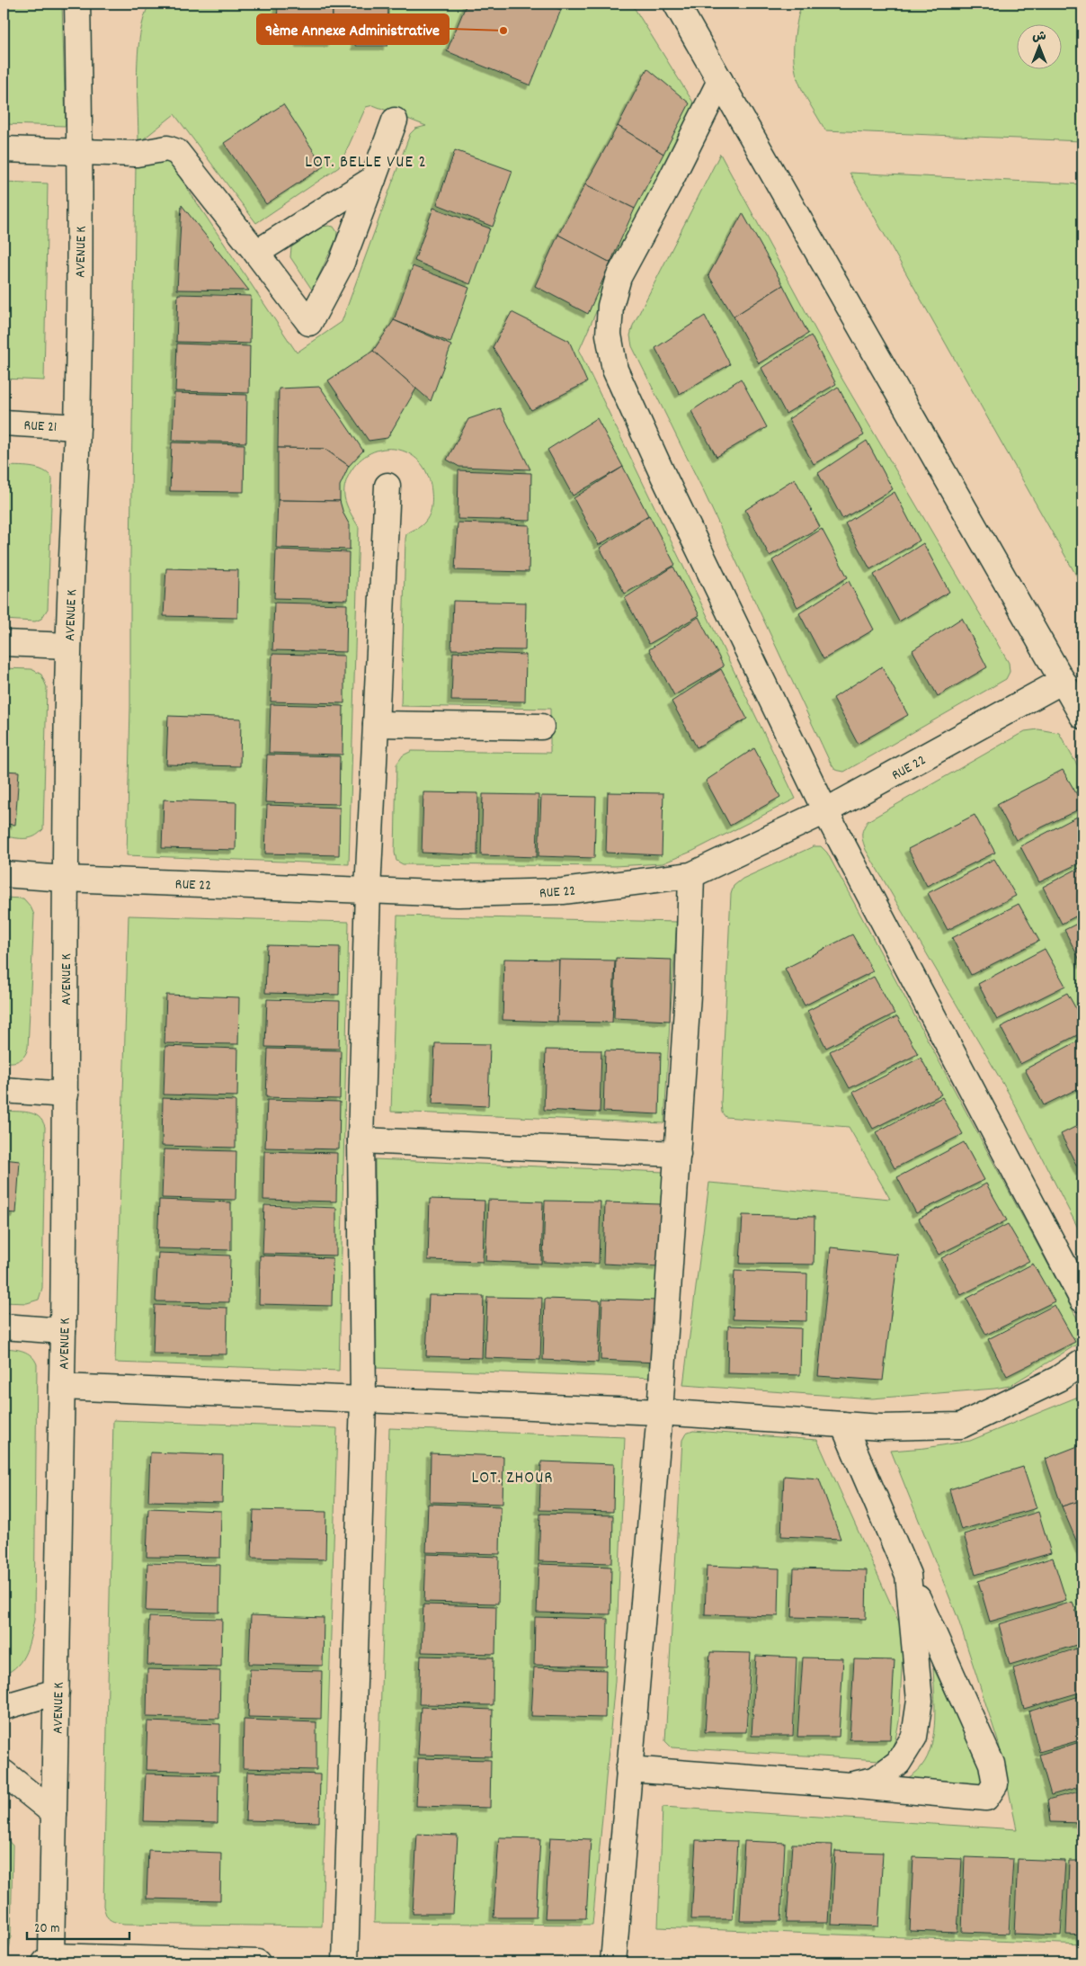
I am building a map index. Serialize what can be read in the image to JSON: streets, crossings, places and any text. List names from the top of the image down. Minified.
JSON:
{"streets":{"street":["AVENUE K","RUE 21","RUE 22"]},"crossings":[["AVENUE K","RUE 21"],["AVENUE K","RUE 22"]],"districts":["LOT. BELLE VUE 2","LOT. ZHOUR"],"places":["9ème Annexe Administrative"],"scale_bar":"20 m","north":"top"}
